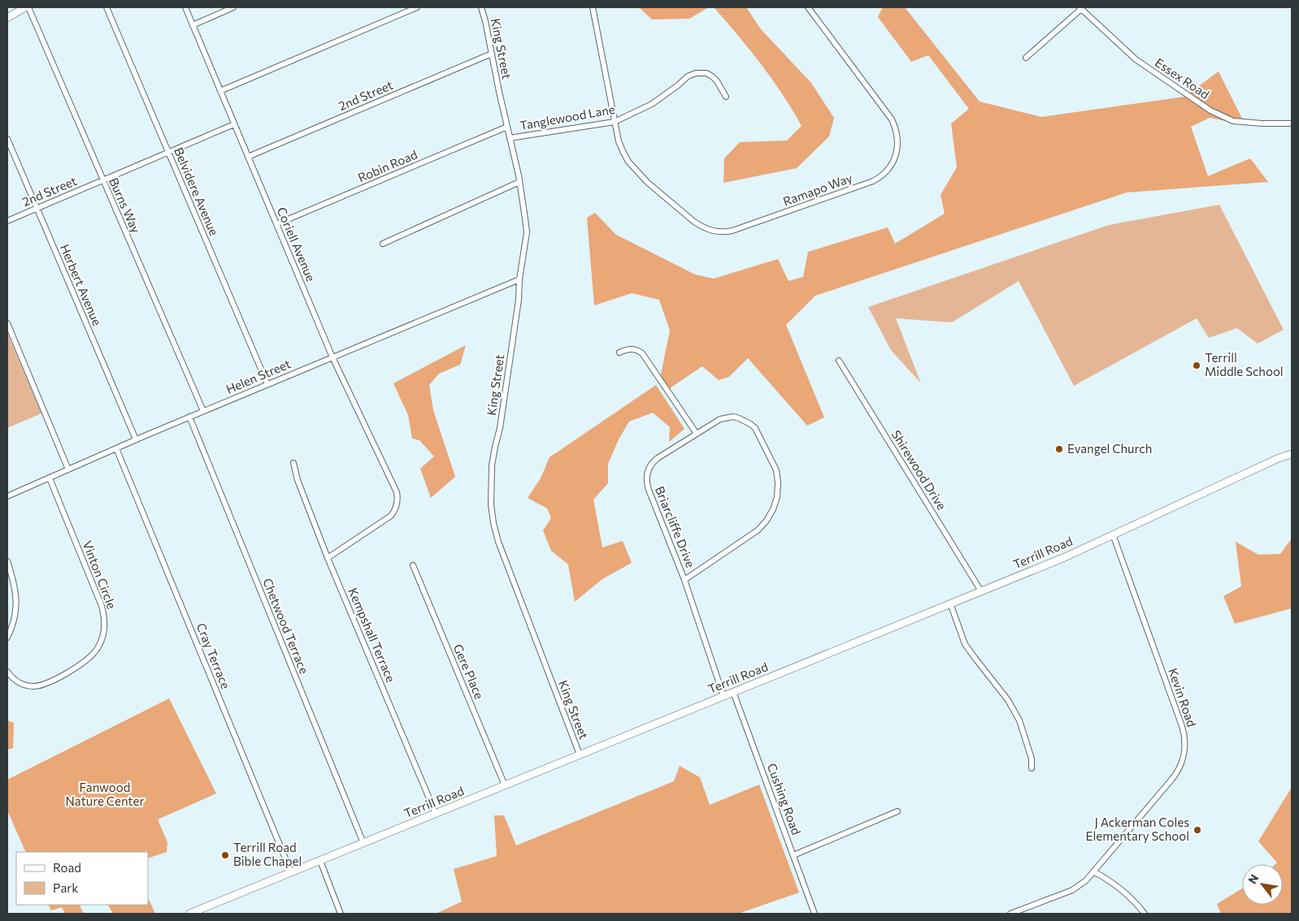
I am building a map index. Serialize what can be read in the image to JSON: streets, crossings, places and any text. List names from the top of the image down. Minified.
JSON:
{"streets":{"street":["King Street","Essex Road","2nd Street","Tanglewood Lane","Robin Road","Ramapo Way","Belvidere Avenue","Burns Way","Coriell Avenue","Herbert Avenue","Helen Street","Shirewood Drive","Briarcliffe Drive","Terrill Road","Vinton Circle","Chetwood Terrace","Kempshall Terrace","Cray Terrace","Gere Place","Kevin Road","Cushing Road"]},"crossings":[["King Street","2nd Street"],["King Street","Tanglewood Lane"],["King Street","Robin Road"],["King Street","Helen Street"],["King Street","Terrill Road"],["2nd Street","Belvidere Avenue"],["2nd Street","Burns Way"],["2nd Street","Coriell Avenue"],["2nd Street","Herbert Avenue"],["Tanglewood Lane","Ramapo Way"],["Robin Road","Coriell Avenue"],["Belvidere Avenue","Helen Street"],["Burns Way","Helen Street"],["Coriell Avenue","Helen Street"],["Coriell Avenue","Kempshall Terrace"],["Herbert Avenue","Helen Street"],["Helen Street","Vinton Circle"],["Helen Street","Chetwood Terrace"],["Helen Street","Cray Terrace"],["Shirewood Drive","Terrill Road"],["Briarcliffe Drive","Terrill Road"],["Terrill Road","Chetwood Terrace"],["Terrill Road","Kempshall Terrace"],["Terrill Road","Cray Terrace"],["Terrill Road","Gere Place"],["Terrill Road","Kevin Road"],["Terrill Road","Cushing Road"]],"parks":["Fanwood Nature Center"],"places":["Terrill Middle School","Evangel Church","J Ackerman Coles Elementary School","Terrill Road Bible Chapel"],"legend":["Road","Park"],"north":"top left"}
